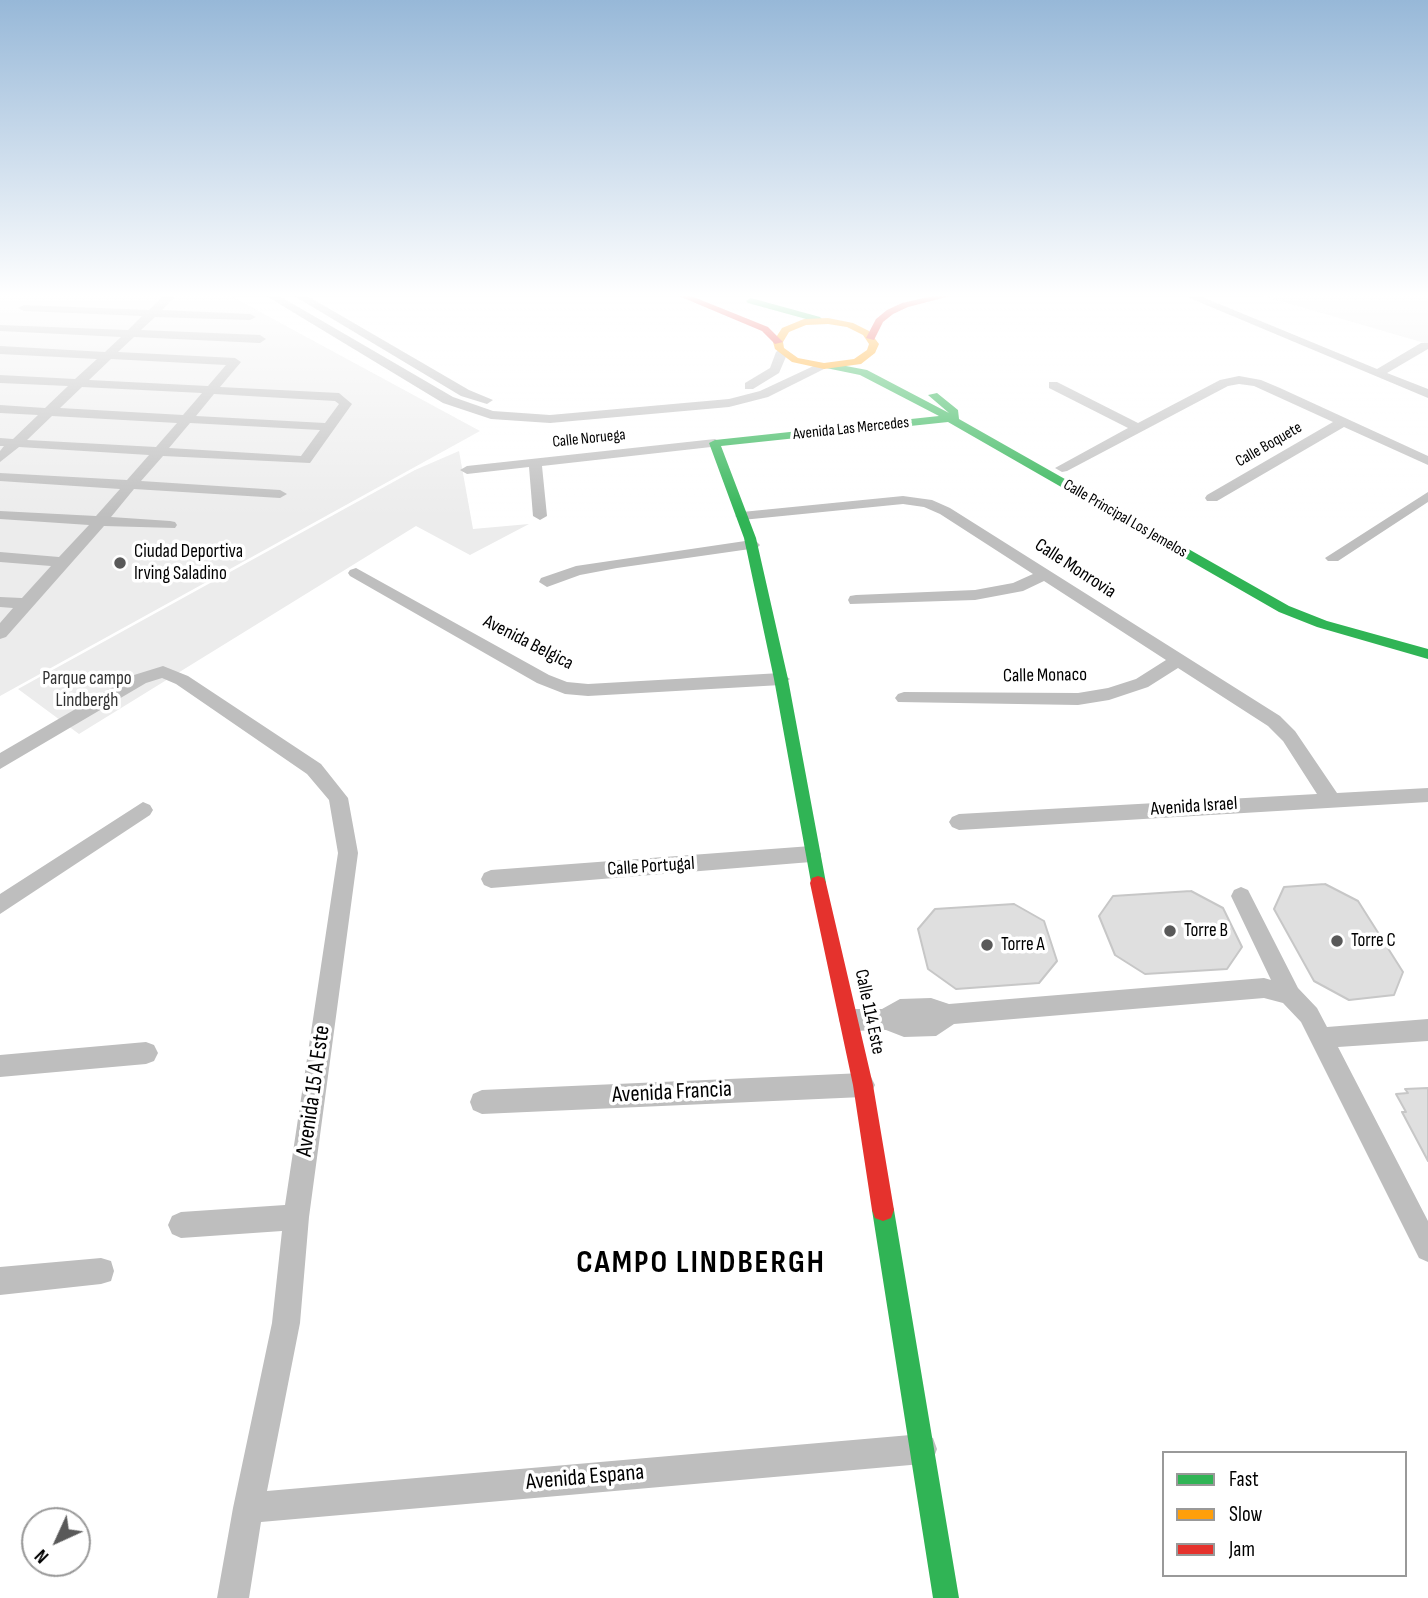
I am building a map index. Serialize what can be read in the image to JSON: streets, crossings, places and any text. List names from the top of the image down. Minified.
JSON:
{"streets":{"main road":["Avenida Las Mercedes","Calle Principal Los Jemelos","Calle 114 Este"],"street":["Calle Noruega","Calle Boquete","Calle Monrovia","Avenida Belgica","Calle Monaco","Avenida Israel","Calle Portugal","Avenida 15 A Este","Avenida Francia","Avenida Espana"]},"crossings":[["Avenida Las Mercedes","Calle Noruega"],["Avenida Las Mercedes","Calle Principal Los Jemelos"],["Avenida Las Mercedes","Calle 114 Este"],["Calle Noruega","Calle 114 Este"],["Calle Monrovia","Calle Monaco"],["Calle Monrovia","Avenida Israel"],["Calle Monrovia","Calle 114 Este"],["Avenida Belgica","Calle 114 Este"],["Calle Portugal","Calle 114 Este"],["Calle 114 Este","Avenida Francia"],["Calle 114 Este","Avenida Espana"],["Avenida 15 A Este","Avenida Espana"]],"districts":["CAMPO LINDBERGH"],"parks":["Parque campo Lindbergh"],"places":["Ciudad Deportiva Irving Saladino","Torre B","Torre C","Torre A"],"legend":["Fast","Slow","Jam"],"north":"bottom left"}
